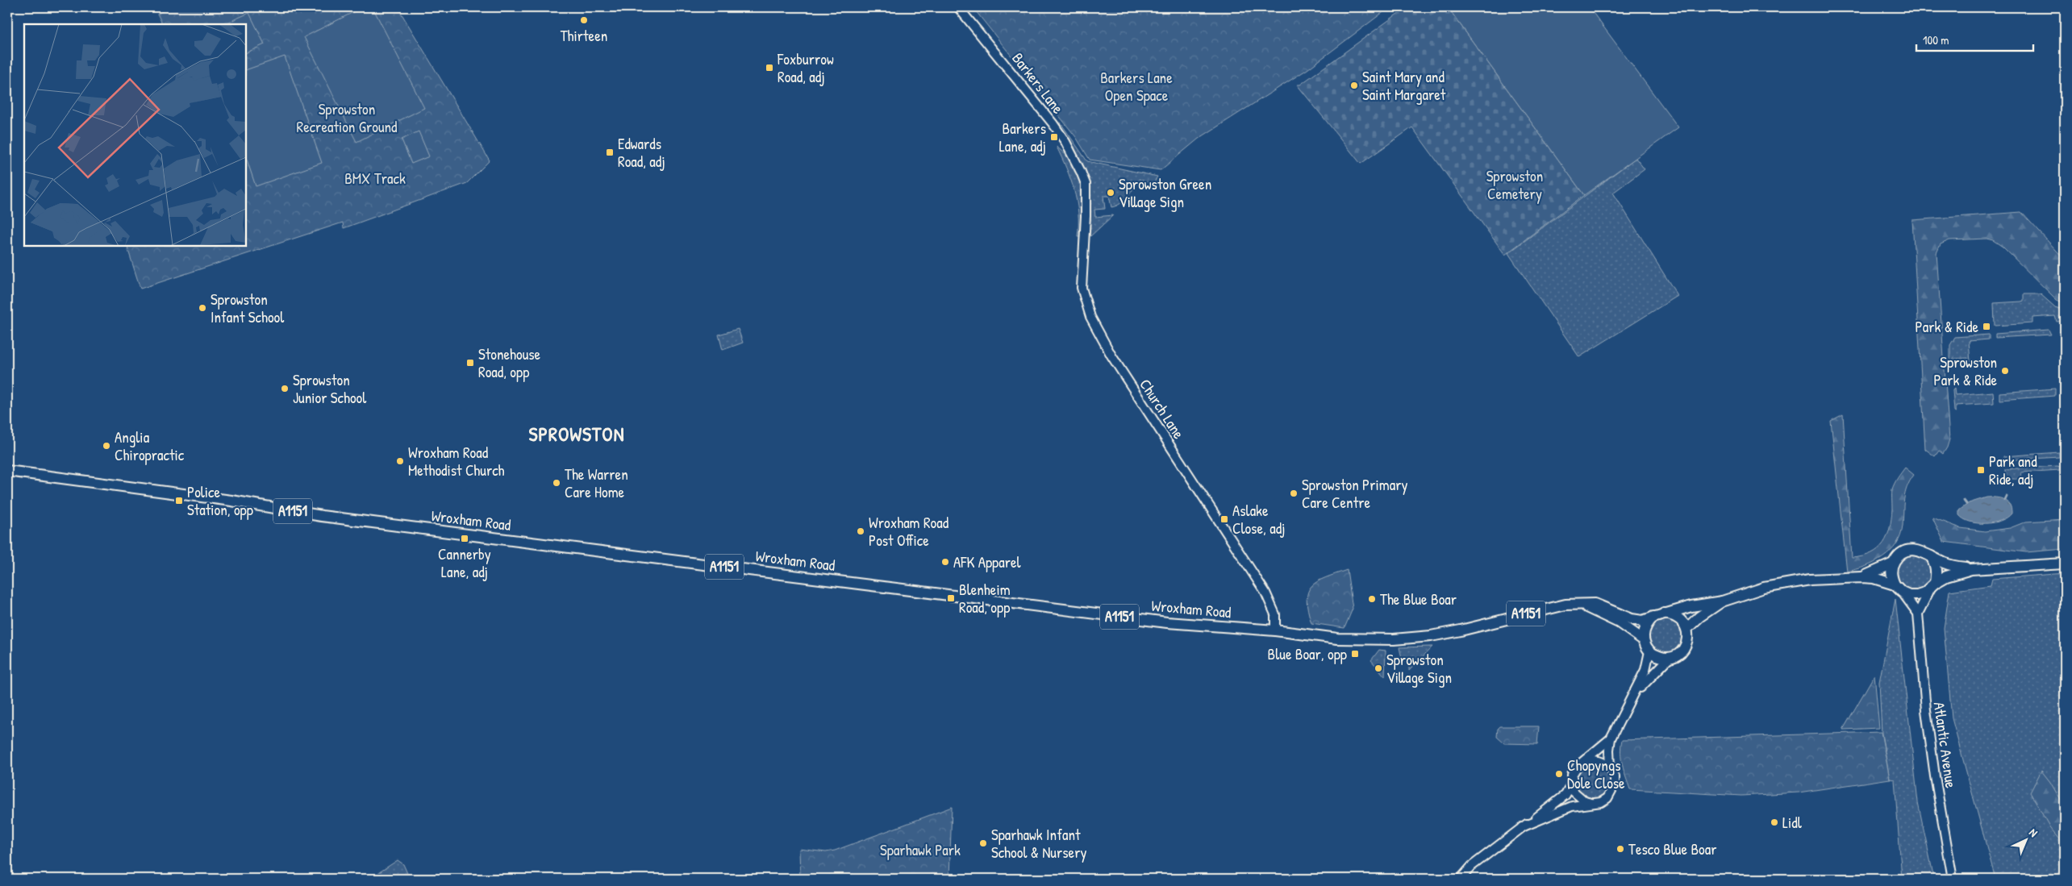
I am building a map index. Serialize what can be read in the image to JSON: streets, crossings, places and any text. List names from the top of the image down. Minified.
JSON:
{"streets":{"main road":["A1151","Wroxham Road"],"street":["Barkers Lane","Church Lane","Atlantic Avenue"]},"crossings":[["Barkers Lane","Church Lane"],["Church Lane","Wroxham Road"]],"districts":["SPROWSTON"],"parks":["Barkers Lane Open Space","Sprowston Recreation Ground","Sprowston Cemetery","BMX Track","Sparhawk Park"],"places":{"other":["Thirteen","Saint Mary and Saint Margaret","Sprowston Green Village Sign","Sprowston Infant School","Sprowston Park & Ride","Sprowston Junior School","Anglia Chiropractic","Wroxham Road Methodist Church","The Warren Care Home","Sprowston Primary Care Centre","Wroxham Road Post Office","AFK Apparel","The Blue Boar","Sprowston Village Sign","Chopyngs Dole Close","Lidl","Sparhawk Infant School & Nursery","Tesco Blue Boar"],"transit":["Foxburrow Road, adj","Barkers Lane, adj","Edwards Road, adj","Park & Ride","Stonehouse Road, opp","Park and Ride, adj","Police Station, opp","Aslake Close, adj","Cannerby Lane, adj","Blenheim Road, opp","Blue Boar, opp"]},"scale_bar":"100 m","north":"top right"}
